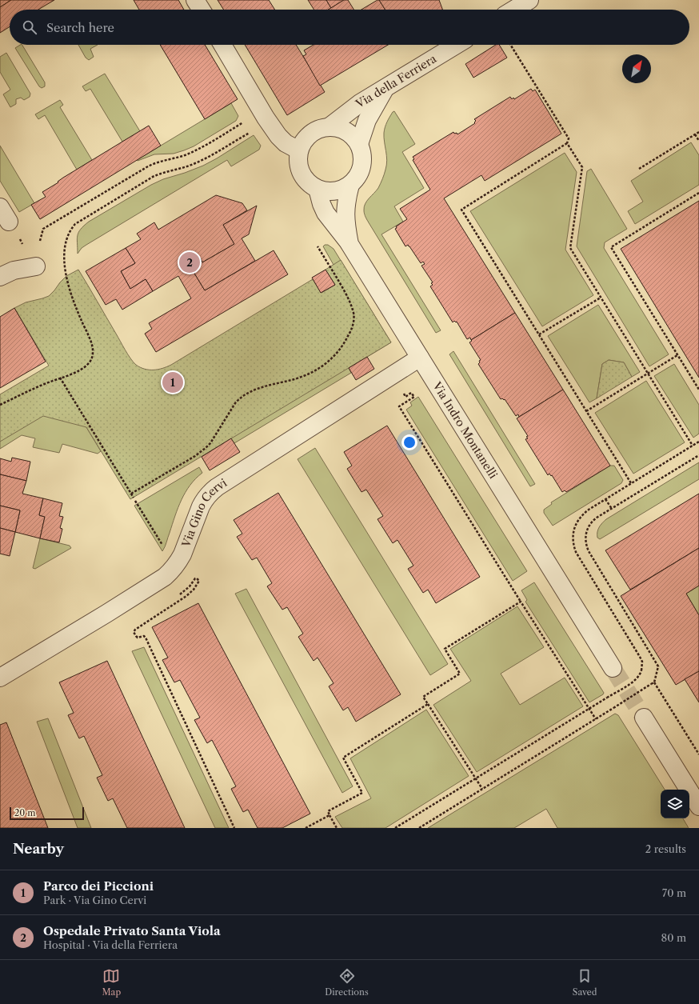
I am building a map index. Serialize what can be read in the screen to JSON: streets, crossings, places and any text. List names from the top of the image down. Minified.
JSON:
{"streets":{"street":["Via della Ferriera","Via Indro Montanelli","Via Gino Cervi"]},"crossings":[["Via della Ferriera","Via Indro Montanelli"],["Via Indro Montanelli","Via Gino Cervi"]],"scale_bar":"20 m","north":"top right","page":{"search":"Search here","pins":["2","1"],"scale":"20 m","heading":["Nearby","2 results"],"list":[{"mark":"1","name":"Parco dei Piccioni","note":"Park · Via Gino Cervi","value":"70 m"},{"mark":"2","name":"Ospedale Privato Santa Viola","note":"Hospital · Via della Ferriera","value":"80 m"}],"nav":["Map","Directions","Saved"]}}
